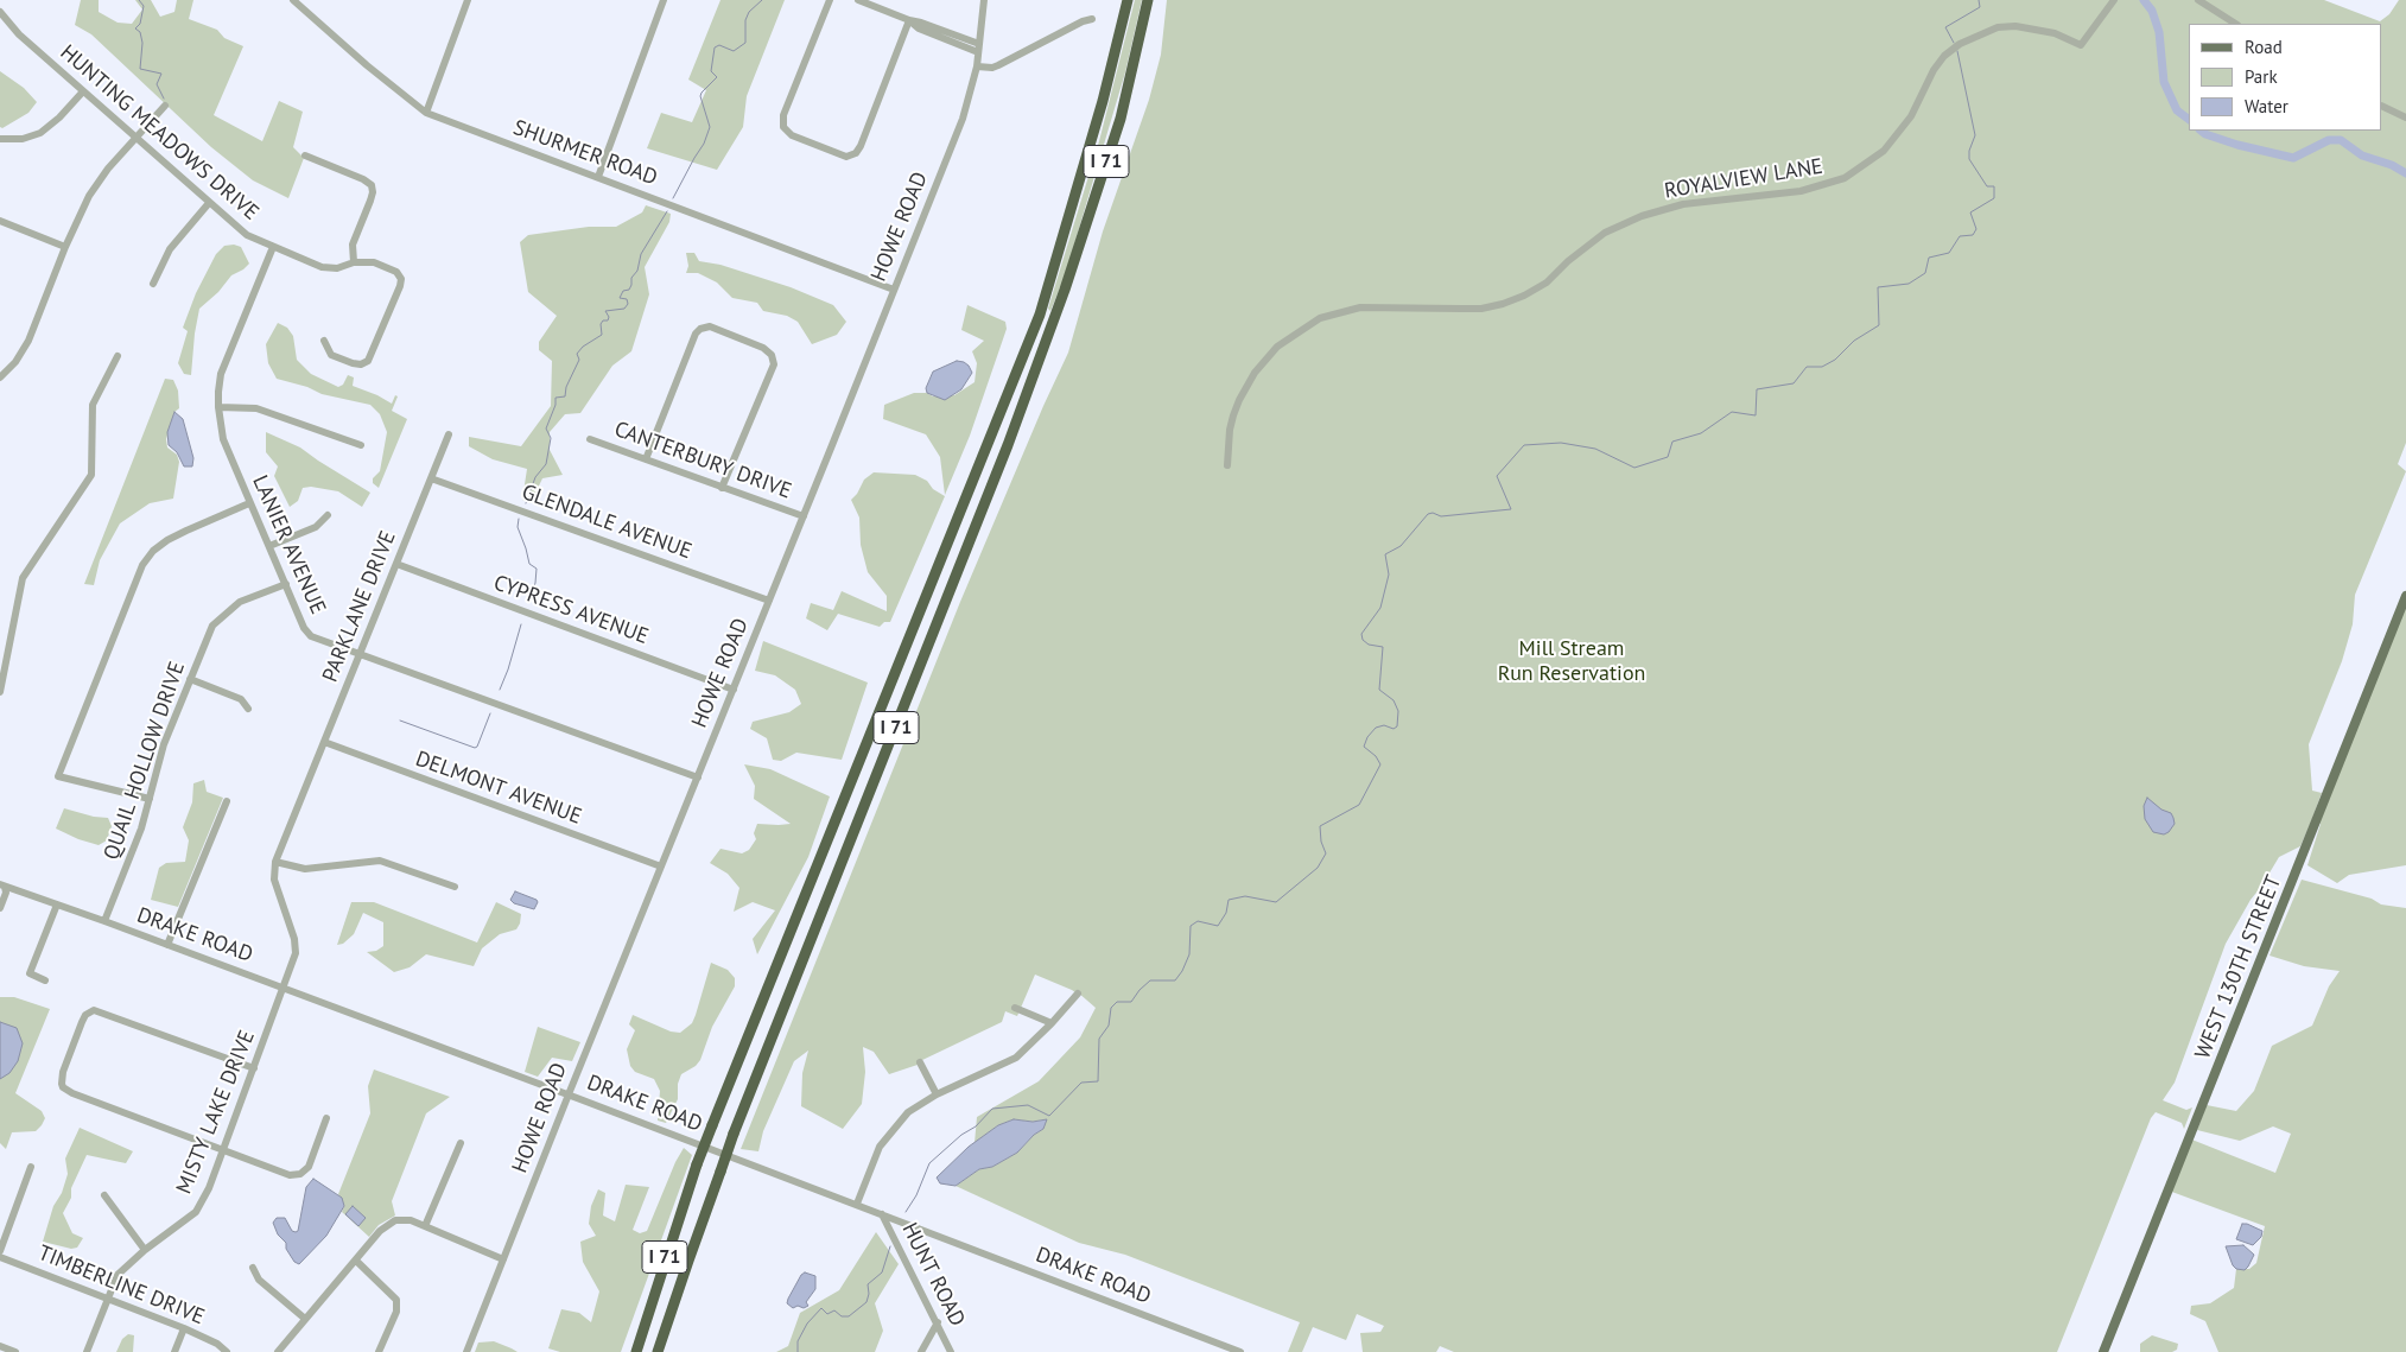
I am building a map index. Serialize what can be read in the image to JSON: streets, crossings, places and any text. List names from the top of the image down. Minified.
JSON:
{"streets":{"highway":["I 71"],"main road":["WEST 130TH STREET"],"street":["HUNTING MEADOWS DRIVE","SHURMER ROAD","ROYALVIEW LANE","HOWE ROAD","CANTERBURY DRIVE","GLENDALE AVENUE","LANIER AVENUE","PARKLANE DRIVE","CYPRESS AVENUE","QUAIL HOLLOW DRIVE","DELMONT AVENUE","DRAKE ROAD","MISTY LAKE DRIVE","HUNT ROAD","TIMBERLINE DRIVE"]},"crossings":[["HUNTING MEADOWS DRIVE","LANIER AVENUE"],["SHURMER ROAD","HOWE ROAD"],["HOWE ROAD","CANTERBURY DRIVE"],["HOWE ROAD","GLENDALE AVENUE"],["HOWE ROAD","LANIER AVENUE"],["HOWE ROAD","CYPRESS AVENUE"],["HOWE ROAD","DELMONT AVENUE"],["HOWE ROAD","DRAKE ROAD"],["GLENDALE AVENUE","PARKLANE DRIVE"],["LANIER AVENUE","PARKLANE DRIVE"],["LANIER AVENUE","QUAIL HOLLOW DRIVE"],["PARKLANE DRIVE","CYPRESS AVENUE"],["PARKLANE DRIVE","DELMONT AVENUE"],["PARKLANE DRIVE","MISTY LAKE DRIVE"],["QUAIL HOLLOW DRIVE","DRAKE ROAD"],["DRAKE ROAD","MISTY LAKE DRIVE"],["DRAKE ROAD","HUNT ROAD"],["MISTY LAKE DRIVE","TIMBERLINE DRIVE"]],"parks":["Mill Stream Run Reservation"],"legend":["Road","Park","Water"]}
